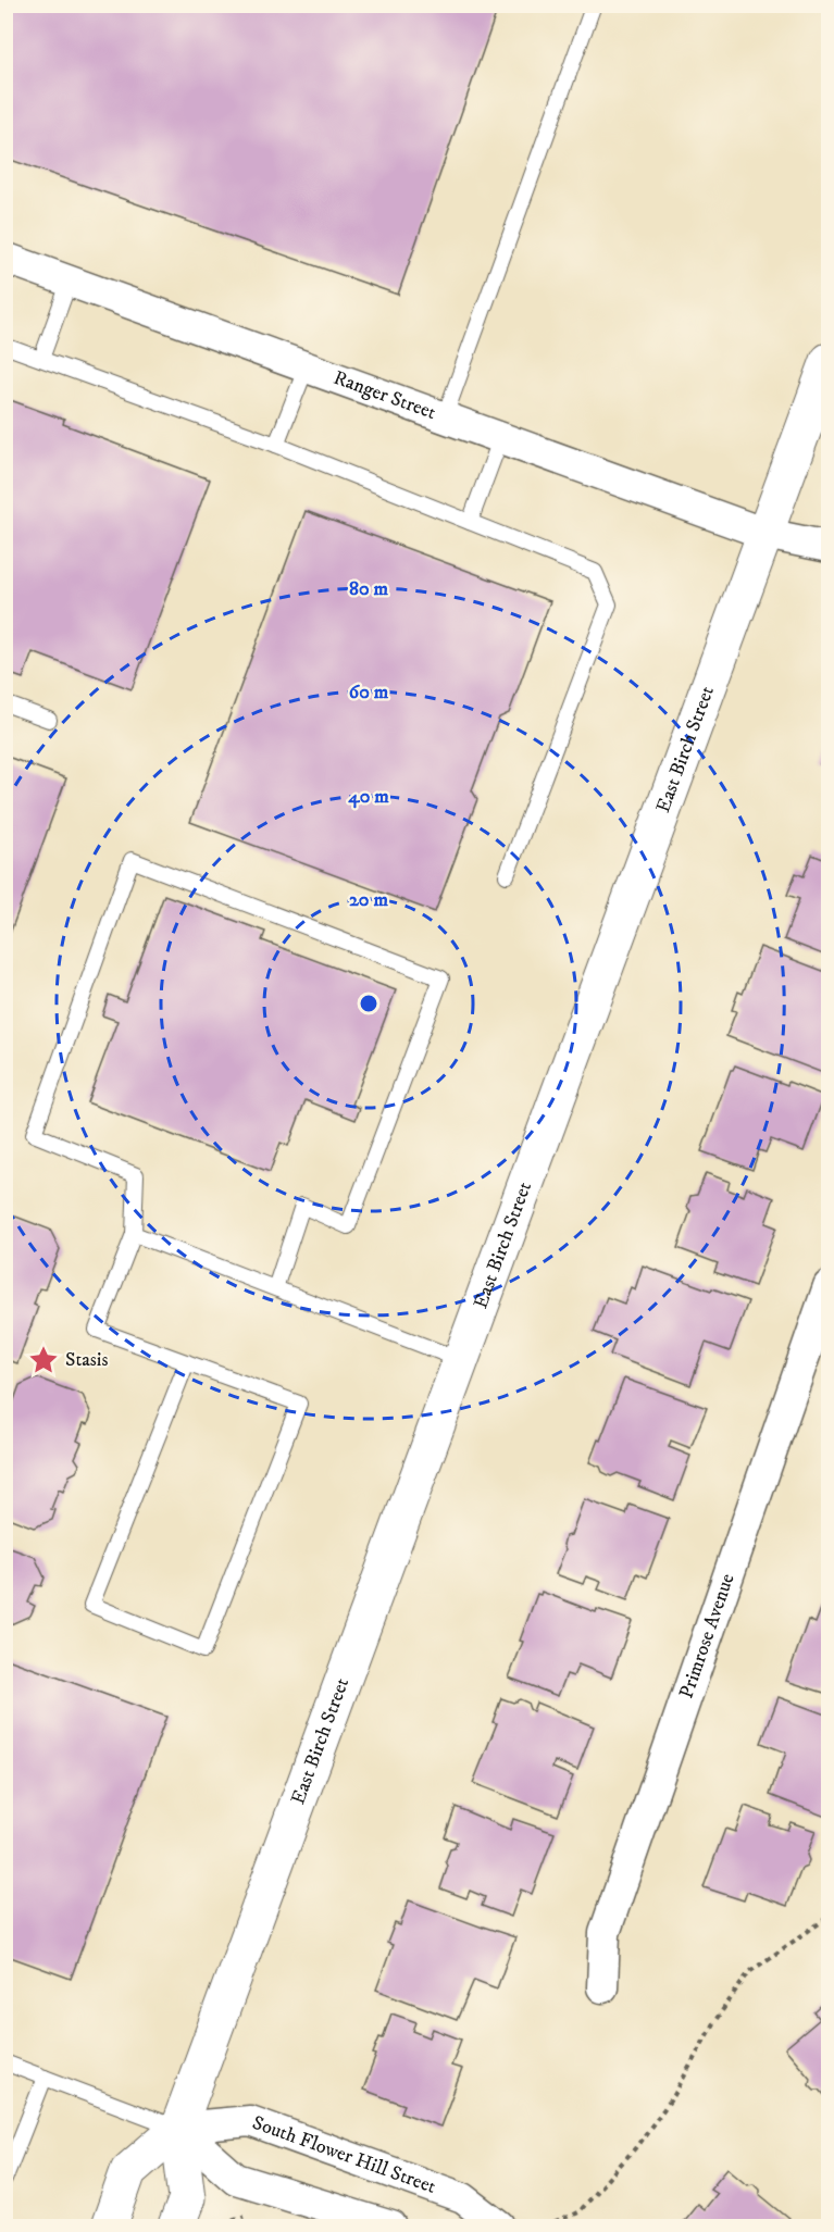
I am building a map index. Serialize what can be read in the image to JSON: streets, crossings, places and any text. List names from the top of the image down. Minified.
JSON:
{"streets":{"street":["Ranger Street","East Birch Street","Primrose Avenue","South Flower Hill Street"]},"crossings":[["Ranger Street","East Birch Street"],["East Birch Street","South Flower Hill Street"]],"places":{"place":["Stasis"]},"rings":["80 m","60 m","40 m","20 m"]}
